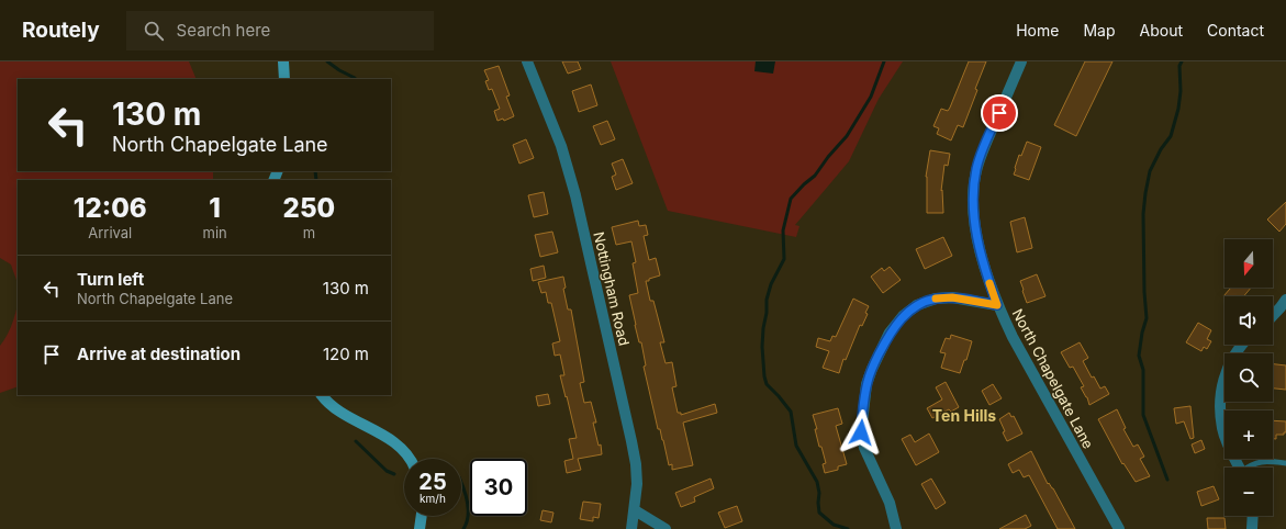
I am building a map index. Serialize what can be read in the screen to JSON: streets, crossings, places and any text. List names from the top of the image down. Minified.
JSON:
{"streets":{"street":["Nottingham Road","North Chapelgate Lane"]},"districts":["Ten Hills"],"north":"bottom","page":{"header":"Routely","search":"Search here","nav":["Home","Map","About","Contact"],"turn":["130 m","North Chapelgate Lane"],"eta":["12:06","Arrival","1","min","250","m"],"map_buttons":["+","−"],"list":[{"name":"Turn left","note":"North Chapelgate Lane","value":"130 m"},{"name":"Arrive at destination","value":"120 m"}],"speed":"25 km/h","limit":"30"}}
